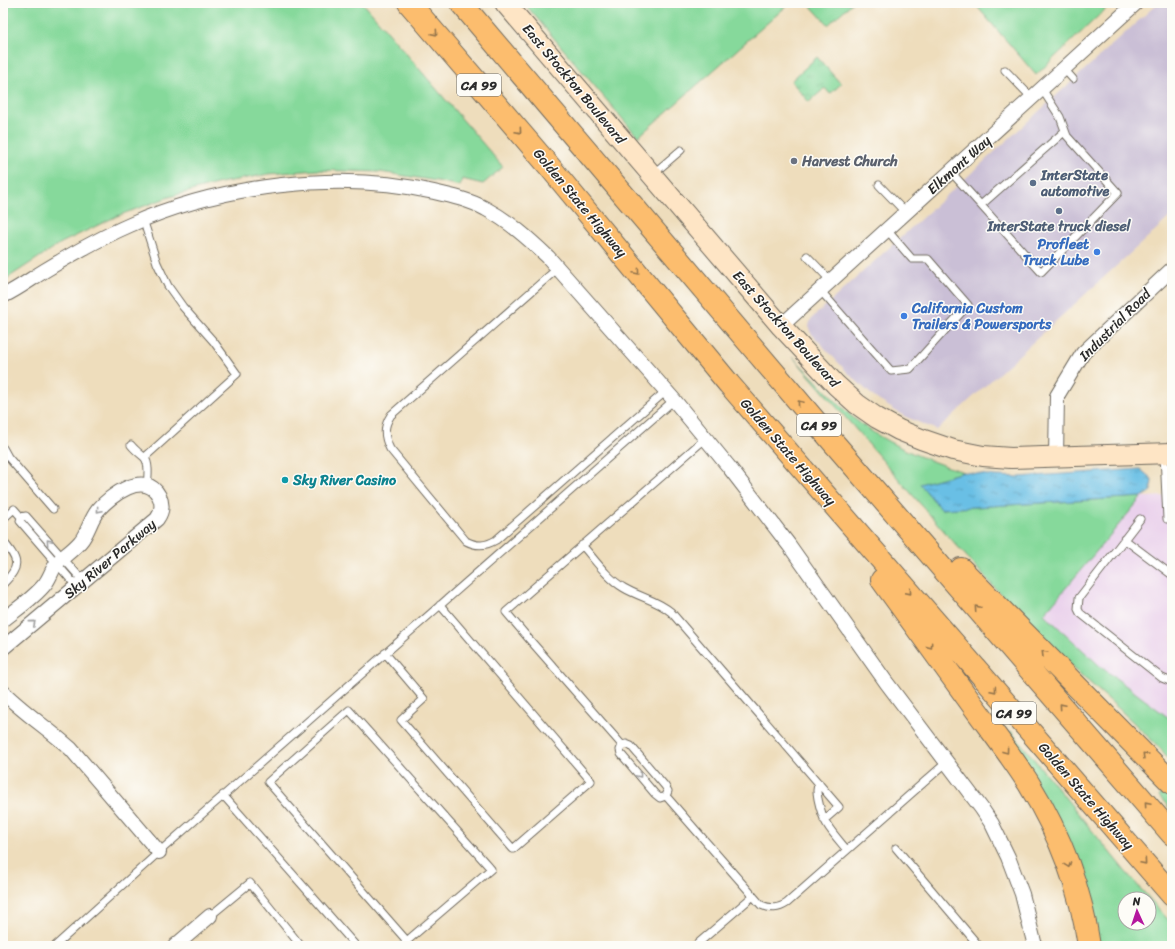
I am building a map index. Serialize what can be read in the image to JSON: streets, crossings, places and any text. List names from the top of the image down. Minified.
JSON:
{"streets":{"highway":["CA 99","Golden State Highway"],"main road":["East Stockton Boulevard"],"street":["Elkmont Way","Industrial Road","Sky River Parkway"]},"crossings":[["East Stockton Boulevard","Elkmont Way"],["East Stockton Boulevard","Industrial Road"]],"places":["Harvest Church","InterState automotive","InterState truck diesel","Profleet Truck Lube","California Custom Trailers & Powersports","Sky River Casino"],"north":"top"}
